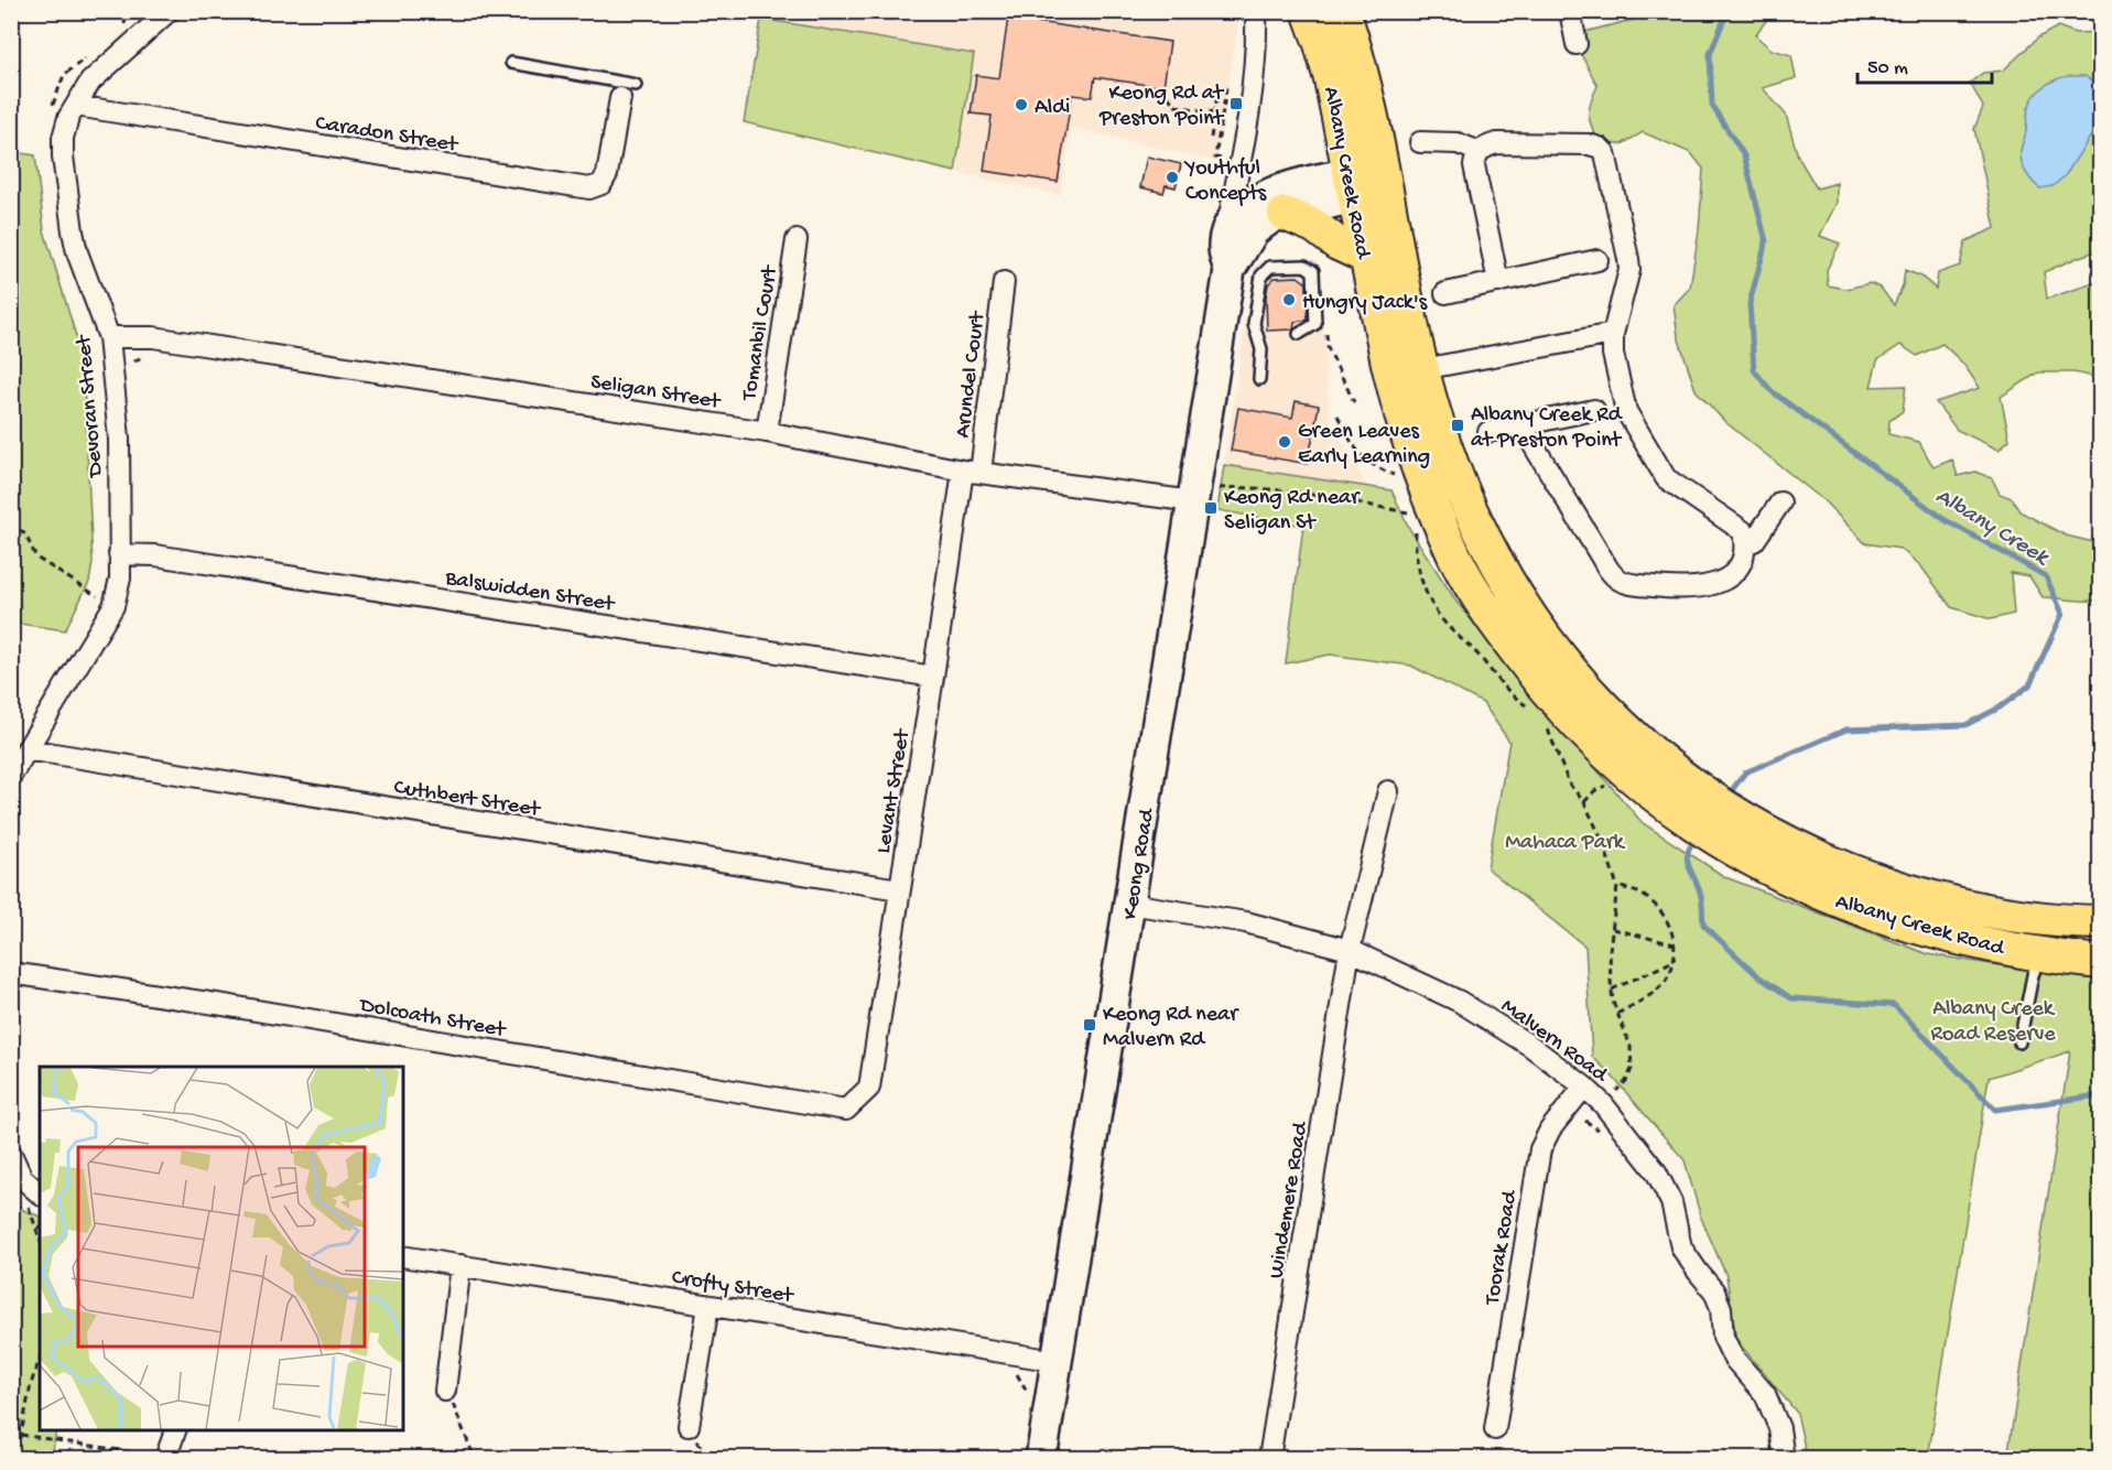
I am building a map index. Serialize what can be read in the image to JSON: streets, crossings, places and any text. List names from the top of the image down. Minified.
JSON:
{"streets":{"main road":["Albany Creek Road"],"street":["Caradon Street","Tomanbil Court","Arundel Court","Seligan Street","Devoran Street","Balswidden Street","Levant Street","Cuthbert Street","Keong Road","Dolcoath Street","Malvern Road","Windemere Road","Toorak Road","Crofty Street"]},"crossings":[["Caradon Street","Devoran Street"],["Tomanbil Court","Seligan Street"],["Arundel Court","Seligan Street"],["Arundel Court","Levant Street"],["Seligan Street","Devoran Street"],["Seligan Street","Levant Street"],["Seligan Street","Keong Road"],["Devoran Street","Balswidden Street"],["Devoran Street","Cuthbert Street"],["Balswidden Street","Levant Street"],["Levant Street","Cuthbert Street"],["Levant Street","Dolcoath Street"],["Keong Road","Malvern Road"],["Keong Road","Crofty Street"],["Malvern Road","Windemere Road"],["Malvern Road","Toorak Road"]],"water":["Albany Creek"],"parks":["Mahaca Park","Albany Creek Road Reserve"],"places":{"transit":["Keong Rd at Preston Point","Albany Creek Rd at Preston Point","Keong Rd near Seligan St","Keong Rd near Malvern Rd"],"other":["Aldi","Youthful Concepts","Hungry Jack's","Green Leaves Early Learning"]},"scale_bar":"50 m"}
